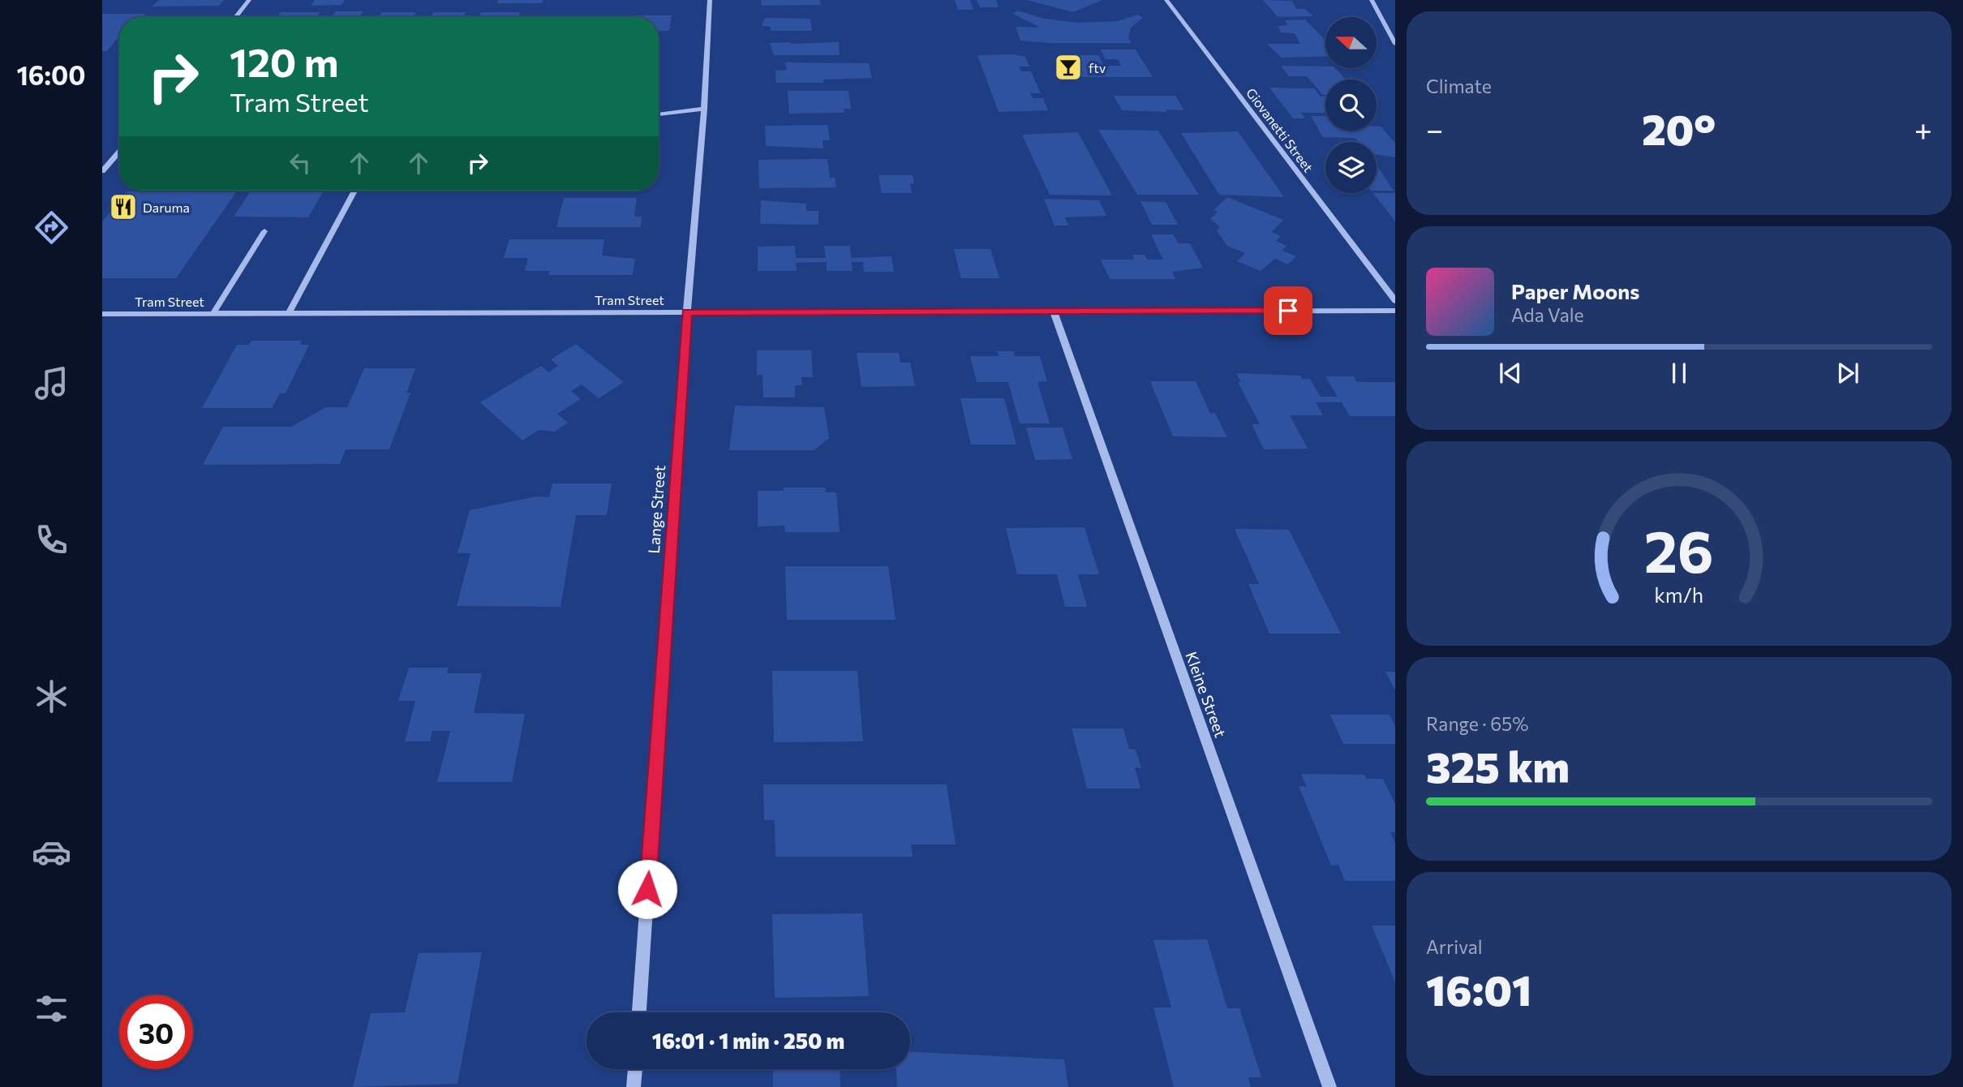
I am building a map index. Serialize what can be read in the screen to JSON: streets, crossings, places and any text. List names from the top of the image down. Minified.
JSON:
{"streets":{"street":["Giovanetti Street","Tram Street","Lange Street","Kleine Street"]},"crossings":[["Tram Street","Lange Street"],["Tram Street","Kleine Street"]],"places":{"bar":["ftv"],"restaurant":["Daruma"]},"north":"left","page":{"tabs":"16:00","tile":["Climate",["Range · 65%","325 km"],["Arrival","16:01"]],"turn":["120 m","Tram Street"],"heat":["−","20°","+"],"song":["Paper Moons","Ada Vale"],"limit":"30","trip":"16:01 · 1 min · 250 m","gauge":["26","km/h"]}}
